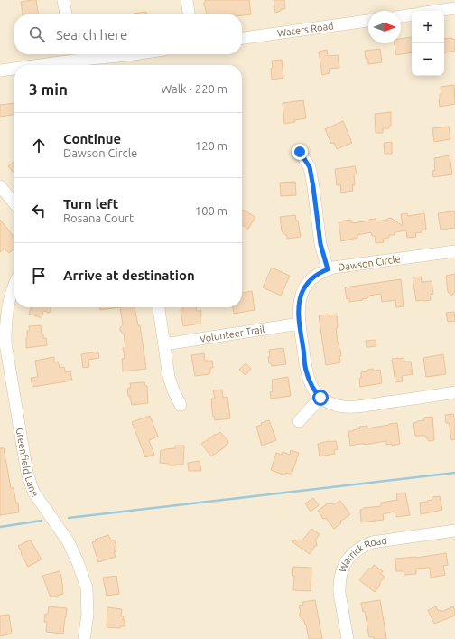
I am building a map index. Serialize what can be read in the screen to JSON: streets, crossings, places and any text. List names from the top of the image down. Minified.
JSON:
{"streets":{"street":["Waters Road","Dawson Circle","Volunteer Trail","Greenfield Lane","Warrick Road"]},"crossings":[["Dawson Circle","Volunteer Trail"]],"north":"right","page":{"map_buttons":["+","−"],"search":"Search here","heading":["3 min","Walk · 220 m"],"list":[["Continue","Dawson Circle","120 m"],["Turn left","Rosana Court","100 m"],"Arrive at destination"]}}
